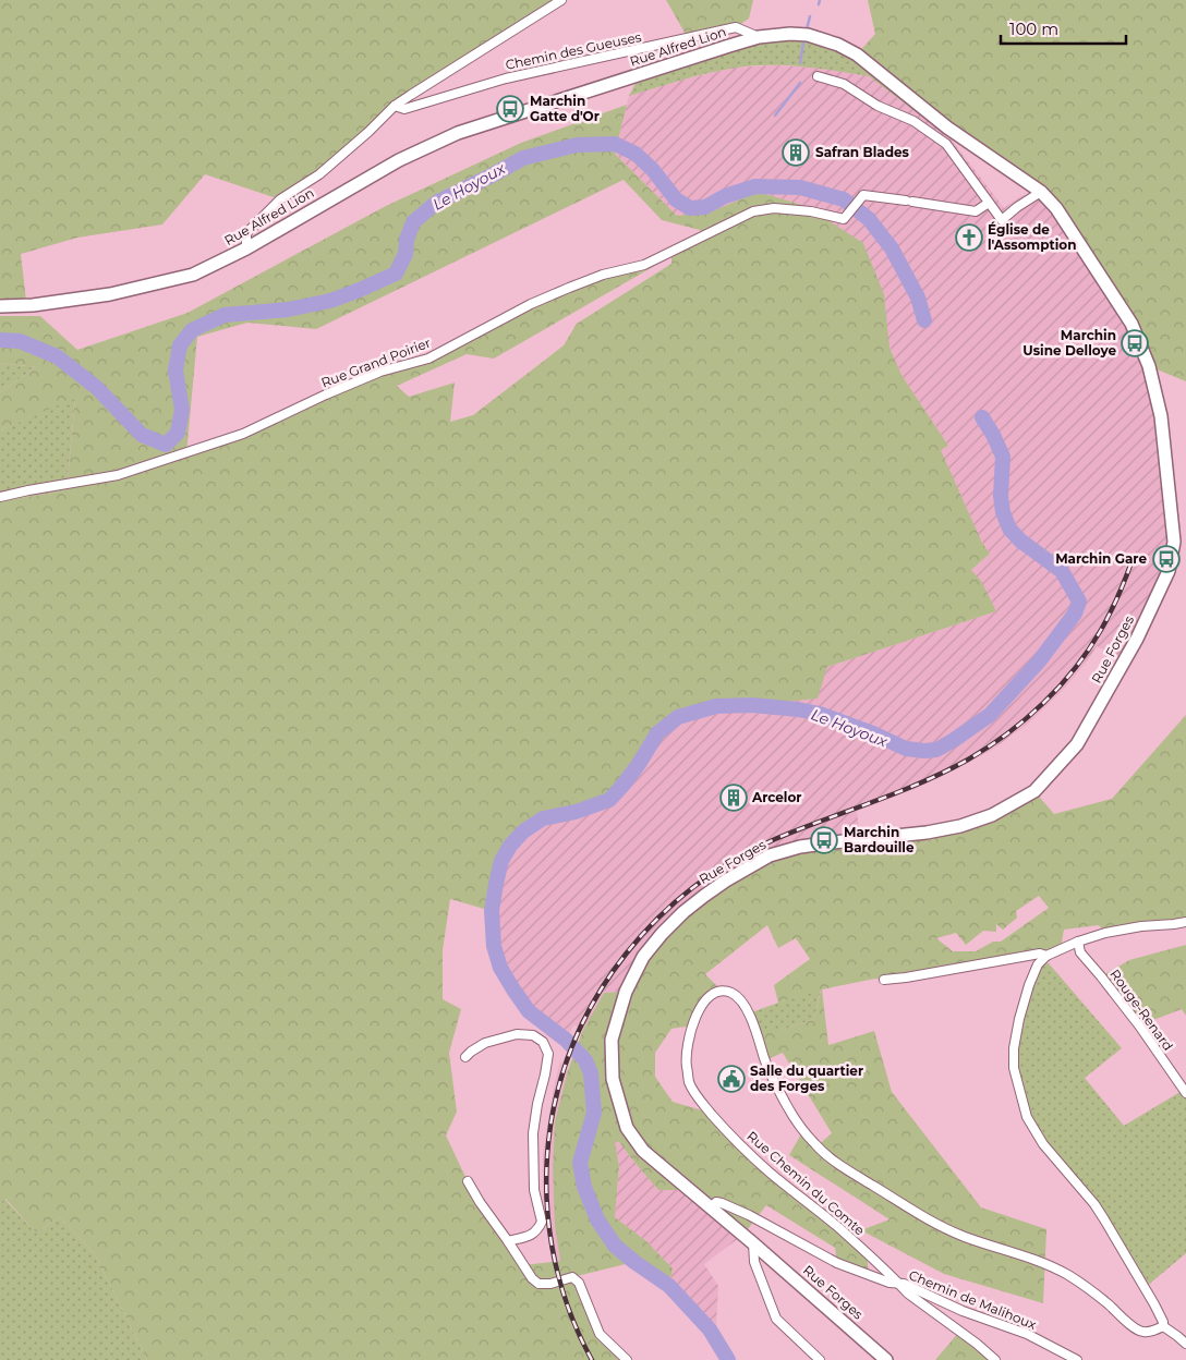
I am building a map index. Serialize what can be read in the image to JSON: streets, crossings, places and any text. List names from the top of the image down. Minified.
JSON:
{"streets":{"main road":["Rue Alfred Lion","Rue Forges"],"street":["Chemin des Gueuses","Rue Grand Poirier","Rouge-Renard","Rue Chemin du Comte","Chemin de Malihoux"]},"crossings":[["Rue Alfred Lion","Chemin des Gueuses"],["Rue Alfred Lion","Rue Forges"],["Rue Forges","Chemin de Malihoux"],["Rue Chemin du Comte","Chemin de Malihoux"]],"water":["Le Hoyoux"],"places":{"bus stop":["Marchin Gatte d'Or","Marchin Usine Delloye","Marchin Gare","Marchin Bardouille"],"building":["Safran Blades","Arcelor"],"church":["Église de l'Assomption"],"public building":["Salle du quartier des Forges"]},"scale_bar":"100 m"}
